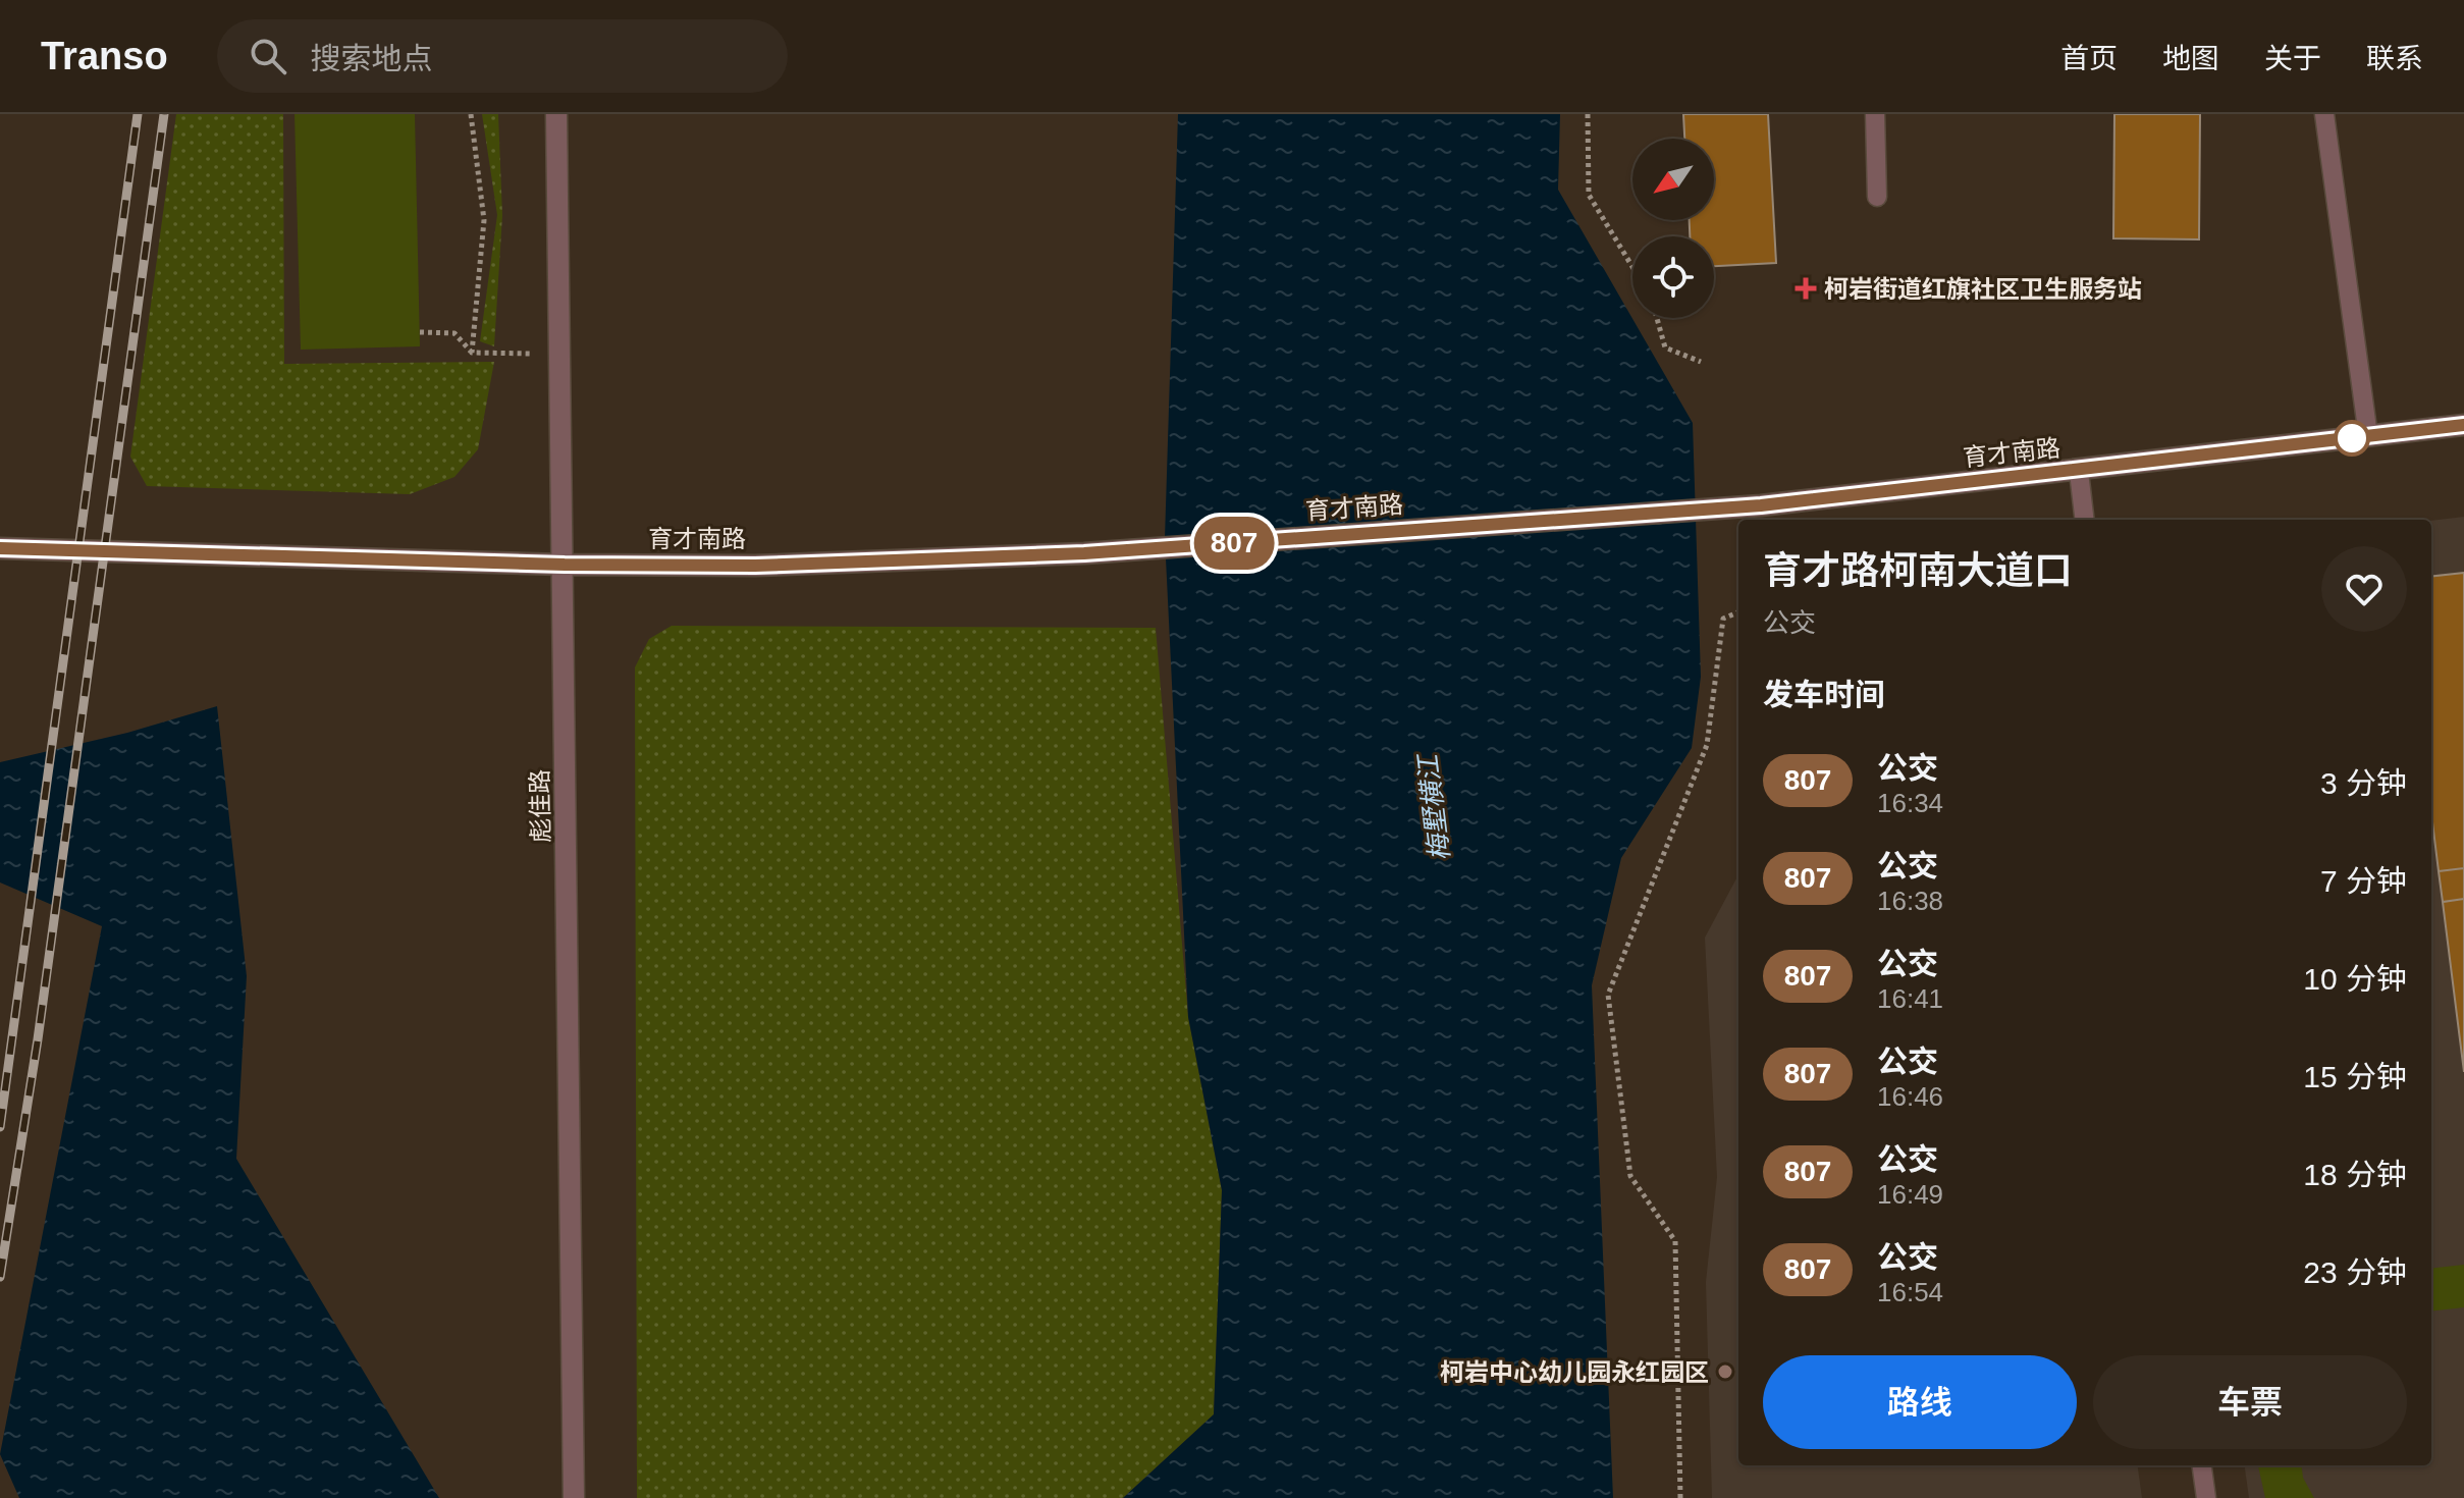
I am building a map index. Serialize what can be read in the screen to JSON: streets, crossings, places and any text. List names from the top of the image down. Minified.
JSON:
{"streets":{"street":["育才南路","彪佳路"]},"crossings":[["育才南路","彪佳路"]],"water":["梅墅横江"],"places":{"health":["柯岩街道红旗社区卫生服务站"],"other":["柯岩中心幼儿园永红园区"]},"lines":["bus line 807"],"north":"bottom left","page":{"header":"Transo","search":"搜索地点","nav":["首页","地图","关于","联系"],"on_map":"807","heading":[["育才路柯南大道口","公交"],"发车时间"],"list":[{"mark":"807","name":"公交","note":"16:34","value":"3 分钟"},{"mark":"807","name":"公交","note":"16:38","value":"7 分钟"},{"mark":"807","name":"公交","note":"16:41","value":"10 分钟"},{"mark":"807","name":"公交","note":"16:46","value":"15 分钟"},{"mark":"807","name":"公交","note":"16:49","value":"18 分钟"},{"mark":"807","name":"公交","note":"16:54","value":"23 分钟"}],"buttons":["路线","车票"]}}
